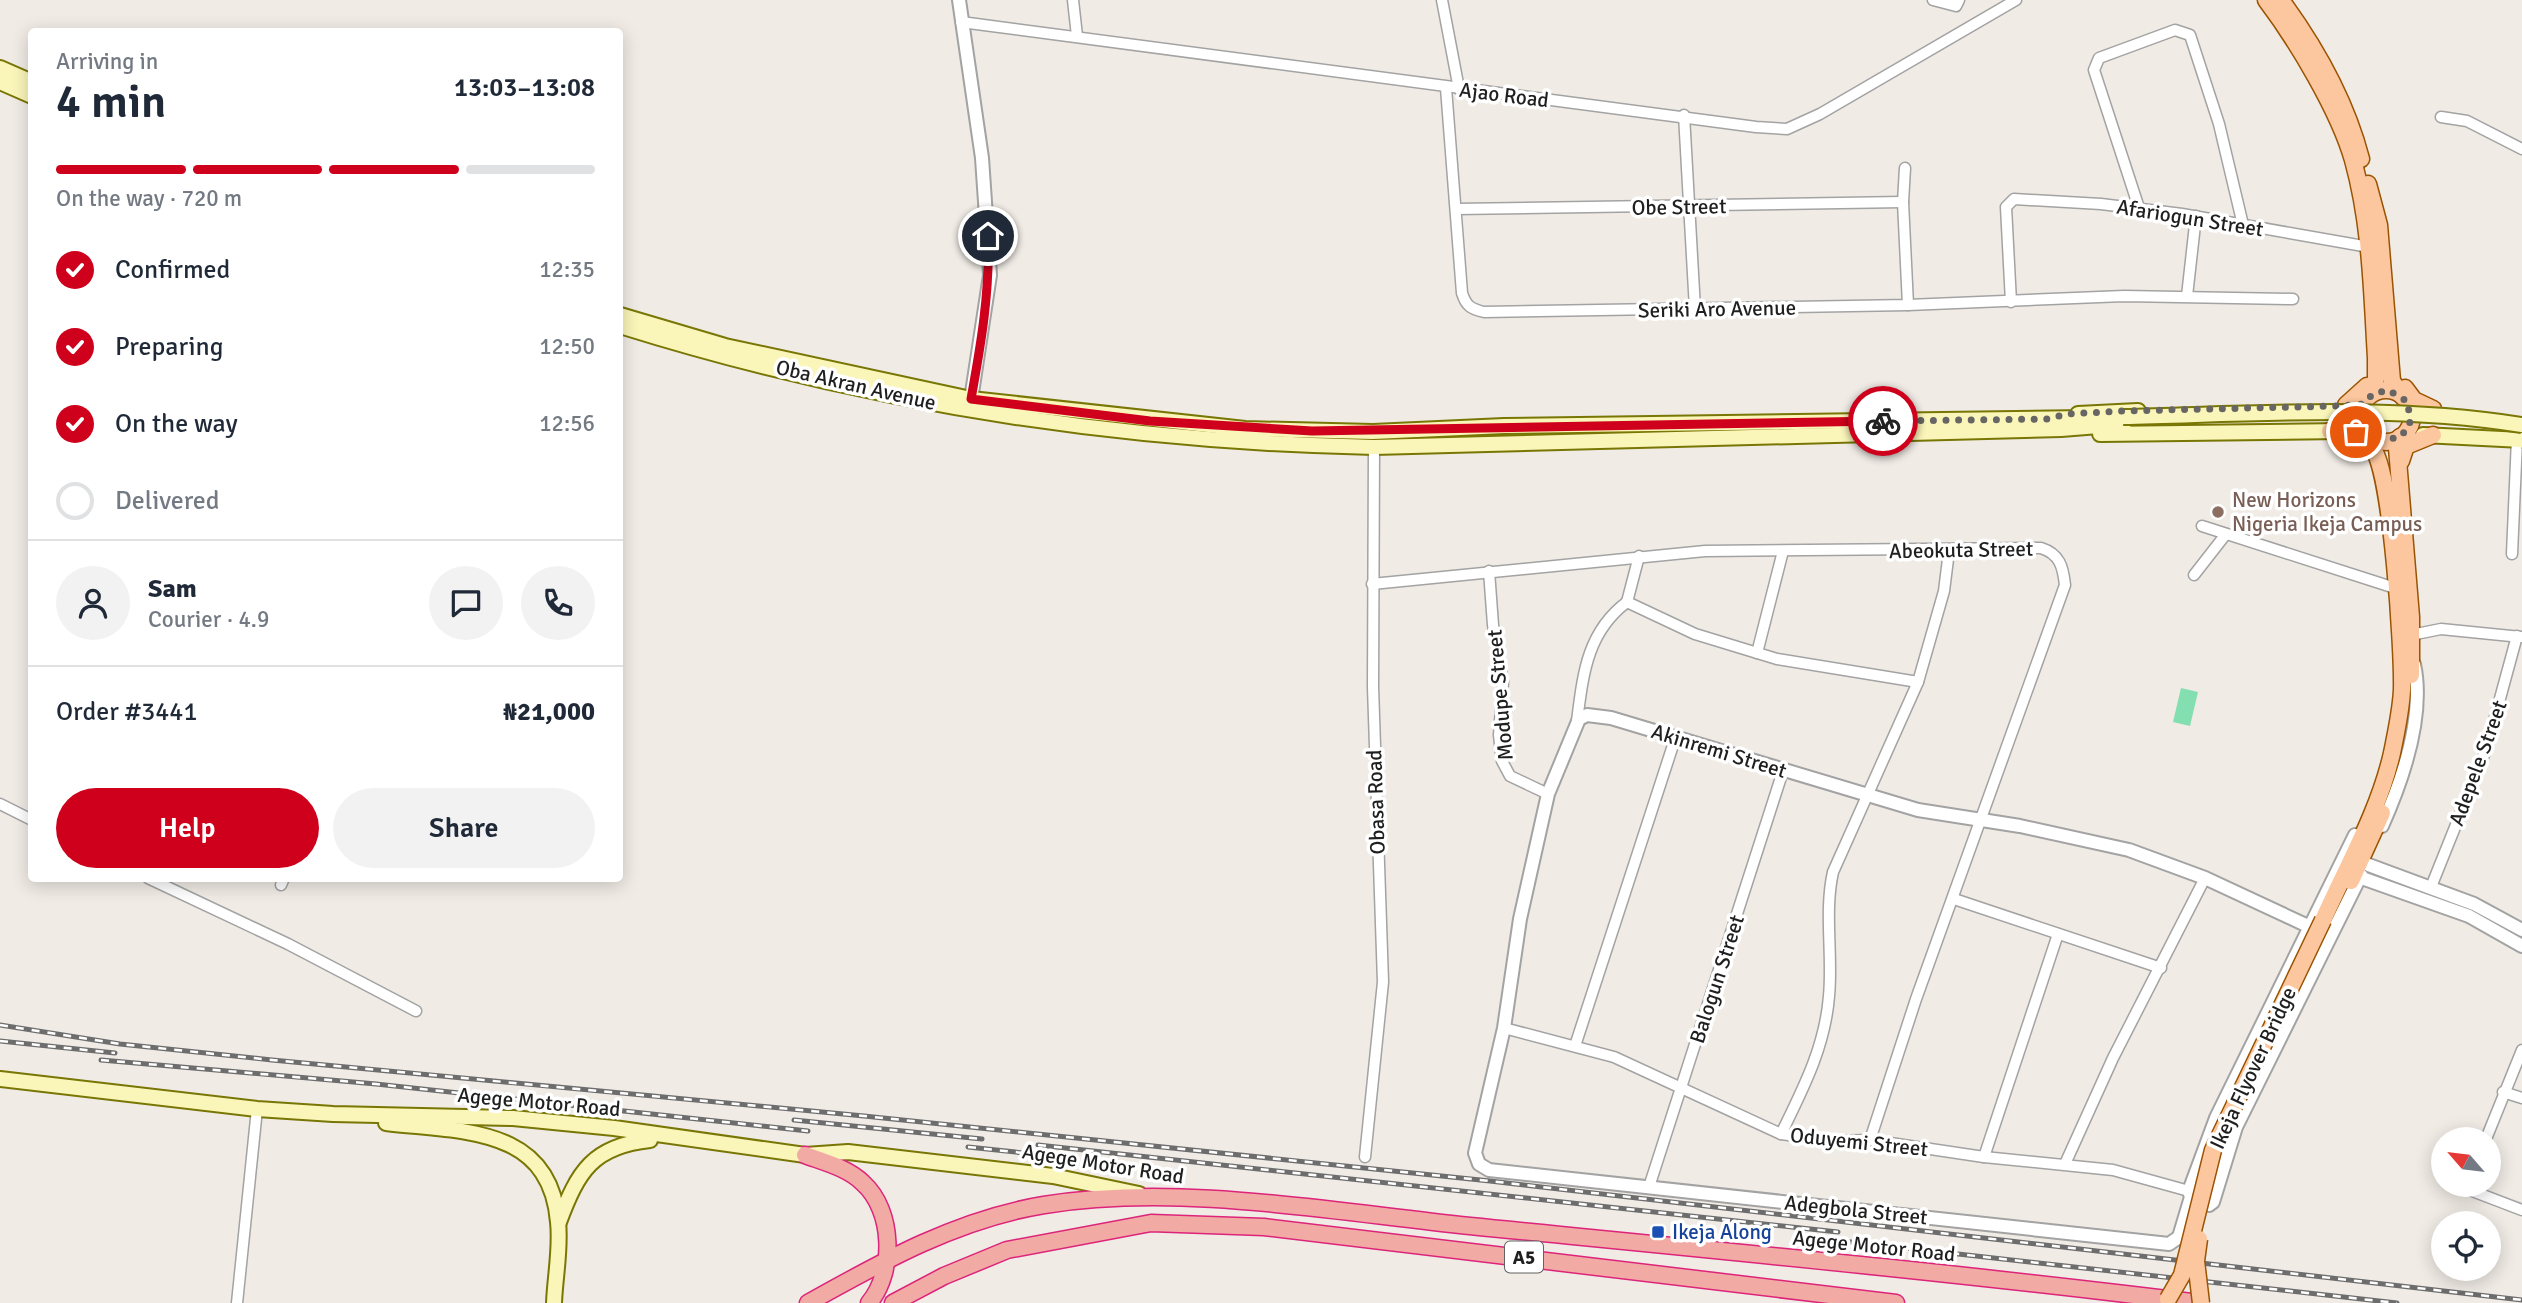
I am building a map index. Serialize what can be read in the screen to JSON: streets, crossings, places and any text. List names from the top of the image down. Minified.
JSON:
{"streets":{"highway":["Agege Motor Road","A5"],"main road":["Oba Akran Avenue","Ikeja Flyover Bridge"],"street":["Ajao Road","Obe Street","Afariogun Street","Seriki Aro Avenue","Abeokuta Street","Modupe Street","Akinremi Street","Adepele Street","Obasa Road","Balogun Street","Oduyemi Street","Adegbola Street"]},"crossings":[["Ajao Road","Seriki Aro Avenue"],["Obe Street","Seriki Aro Avenue"],["Afariogun Street","Seriki Aro Avenue"],["Oba Akran Avenue","Obasa Road"],["Abeokuta Street","Modupe Street"],["Abeokuta Street","Akinremi Street"],["Abeokuta Street","Obasa Road"],["Abeokuta Street","Oduyemi Street"],["Akinremi Street","Balogun Street"],["Akinremi Street","Ikeja Flyover Bridge"],["Balogun Street","Oduyemi Street"],["Balogun Street","Adegbola Street"],["Ikeja Flyover Bridge","Agege Motor Road"],["Agege Motor Road","A5"],["Oduyemi Street","Adegbola Street"]],"places":{"other":["New Horizons Nigeria Ikeja Campus"],"transit":["Ikeja Along"]},"north":"top left","page":{"heading":["4 min","Arriving in","13:03–13:08"],"panel":["Sam","Courier · 4.9","Order #3441","₦21,000"],"bar":"On the way · 720 m","list":[["Confirmed","12:35"],["Preparing","12:50"],["On the way","12:56"],"Delivered"],"buttons":["Help","Share"]}}
